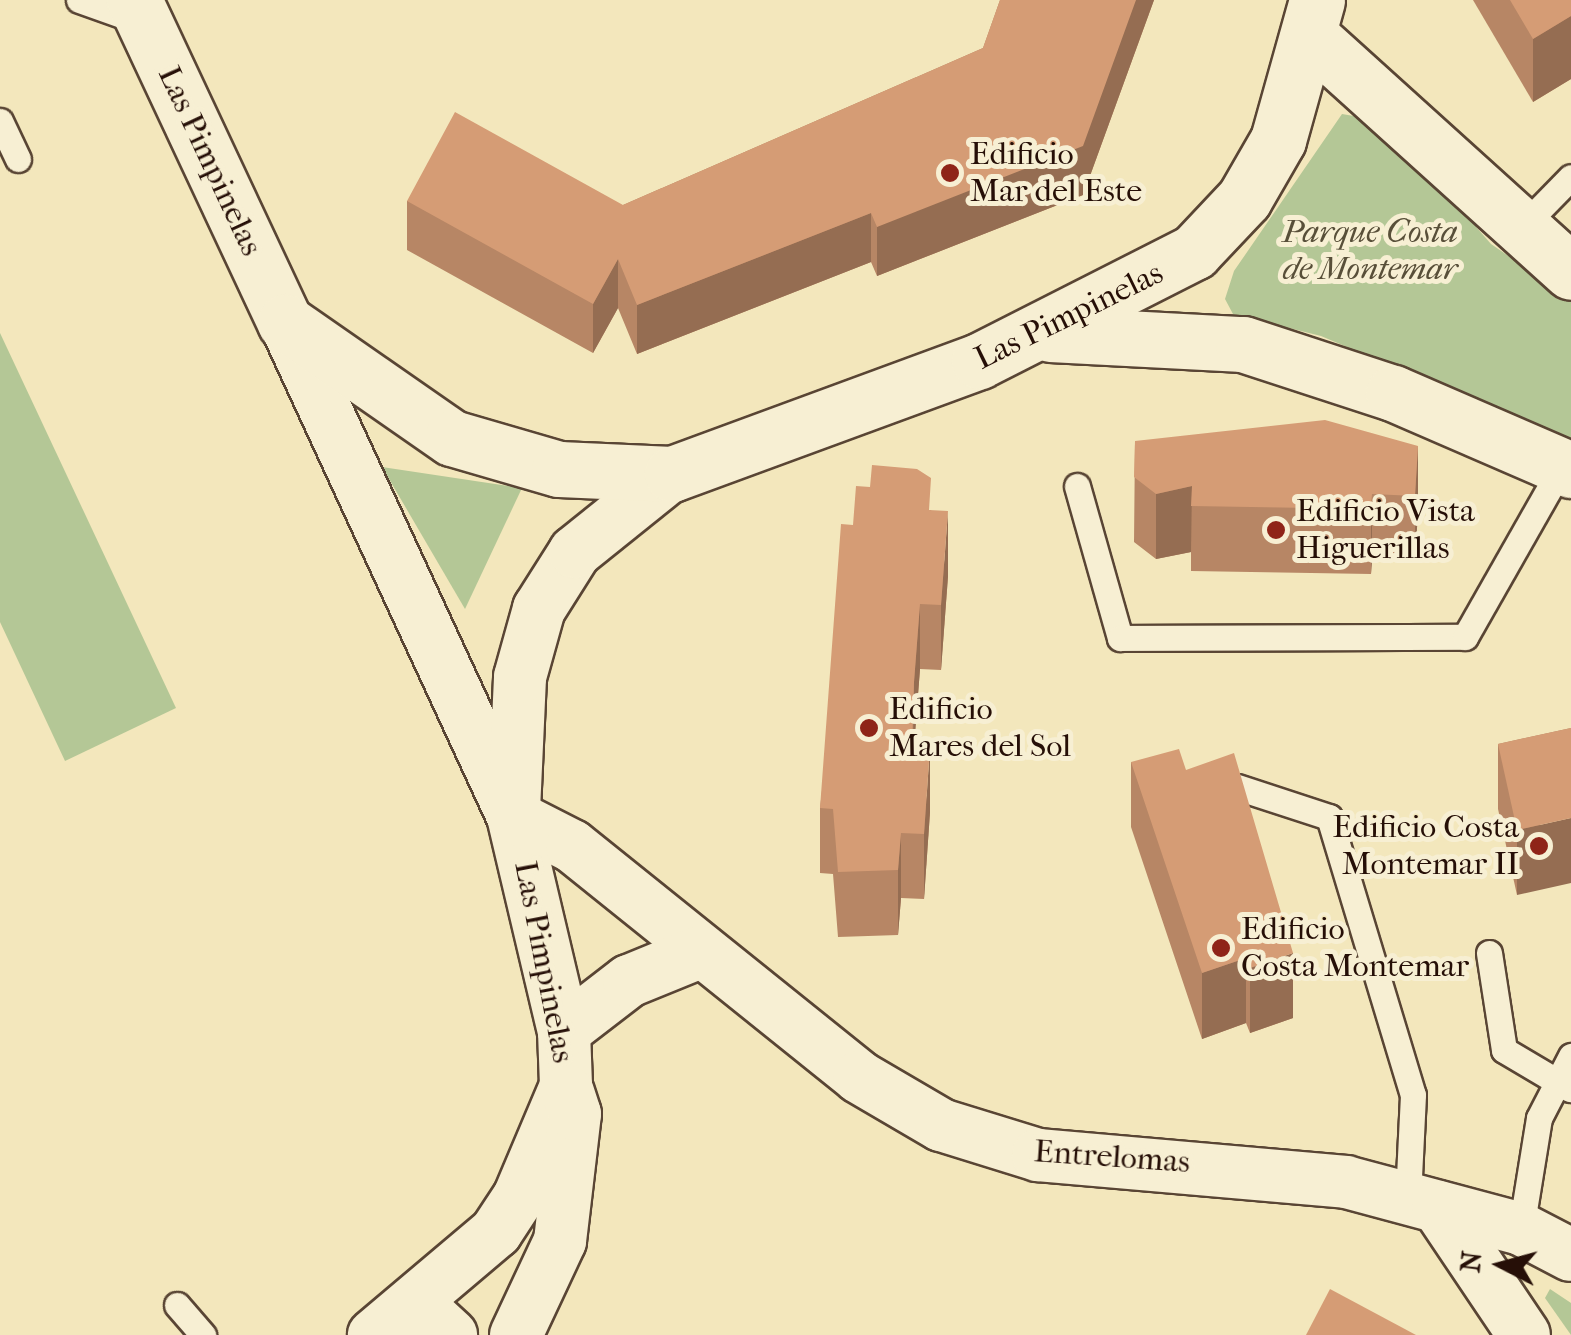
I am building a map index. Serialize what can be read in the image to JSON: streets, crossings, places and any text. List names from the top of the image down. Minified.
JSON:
{"streets":{"street":["Las Pimpinelas","Entrelomas"]},"crossings":[["Las Pimpinelas","Entrelomas"]],"parks":["Parque Costa de Montemar"],"places":["Edificio Mar del Este","Edificio Vista Higuerillas","Edificio Mares del Sol","Edificio Costa Montemar II","Edificio Costa Montemar"],"north":"left"}
